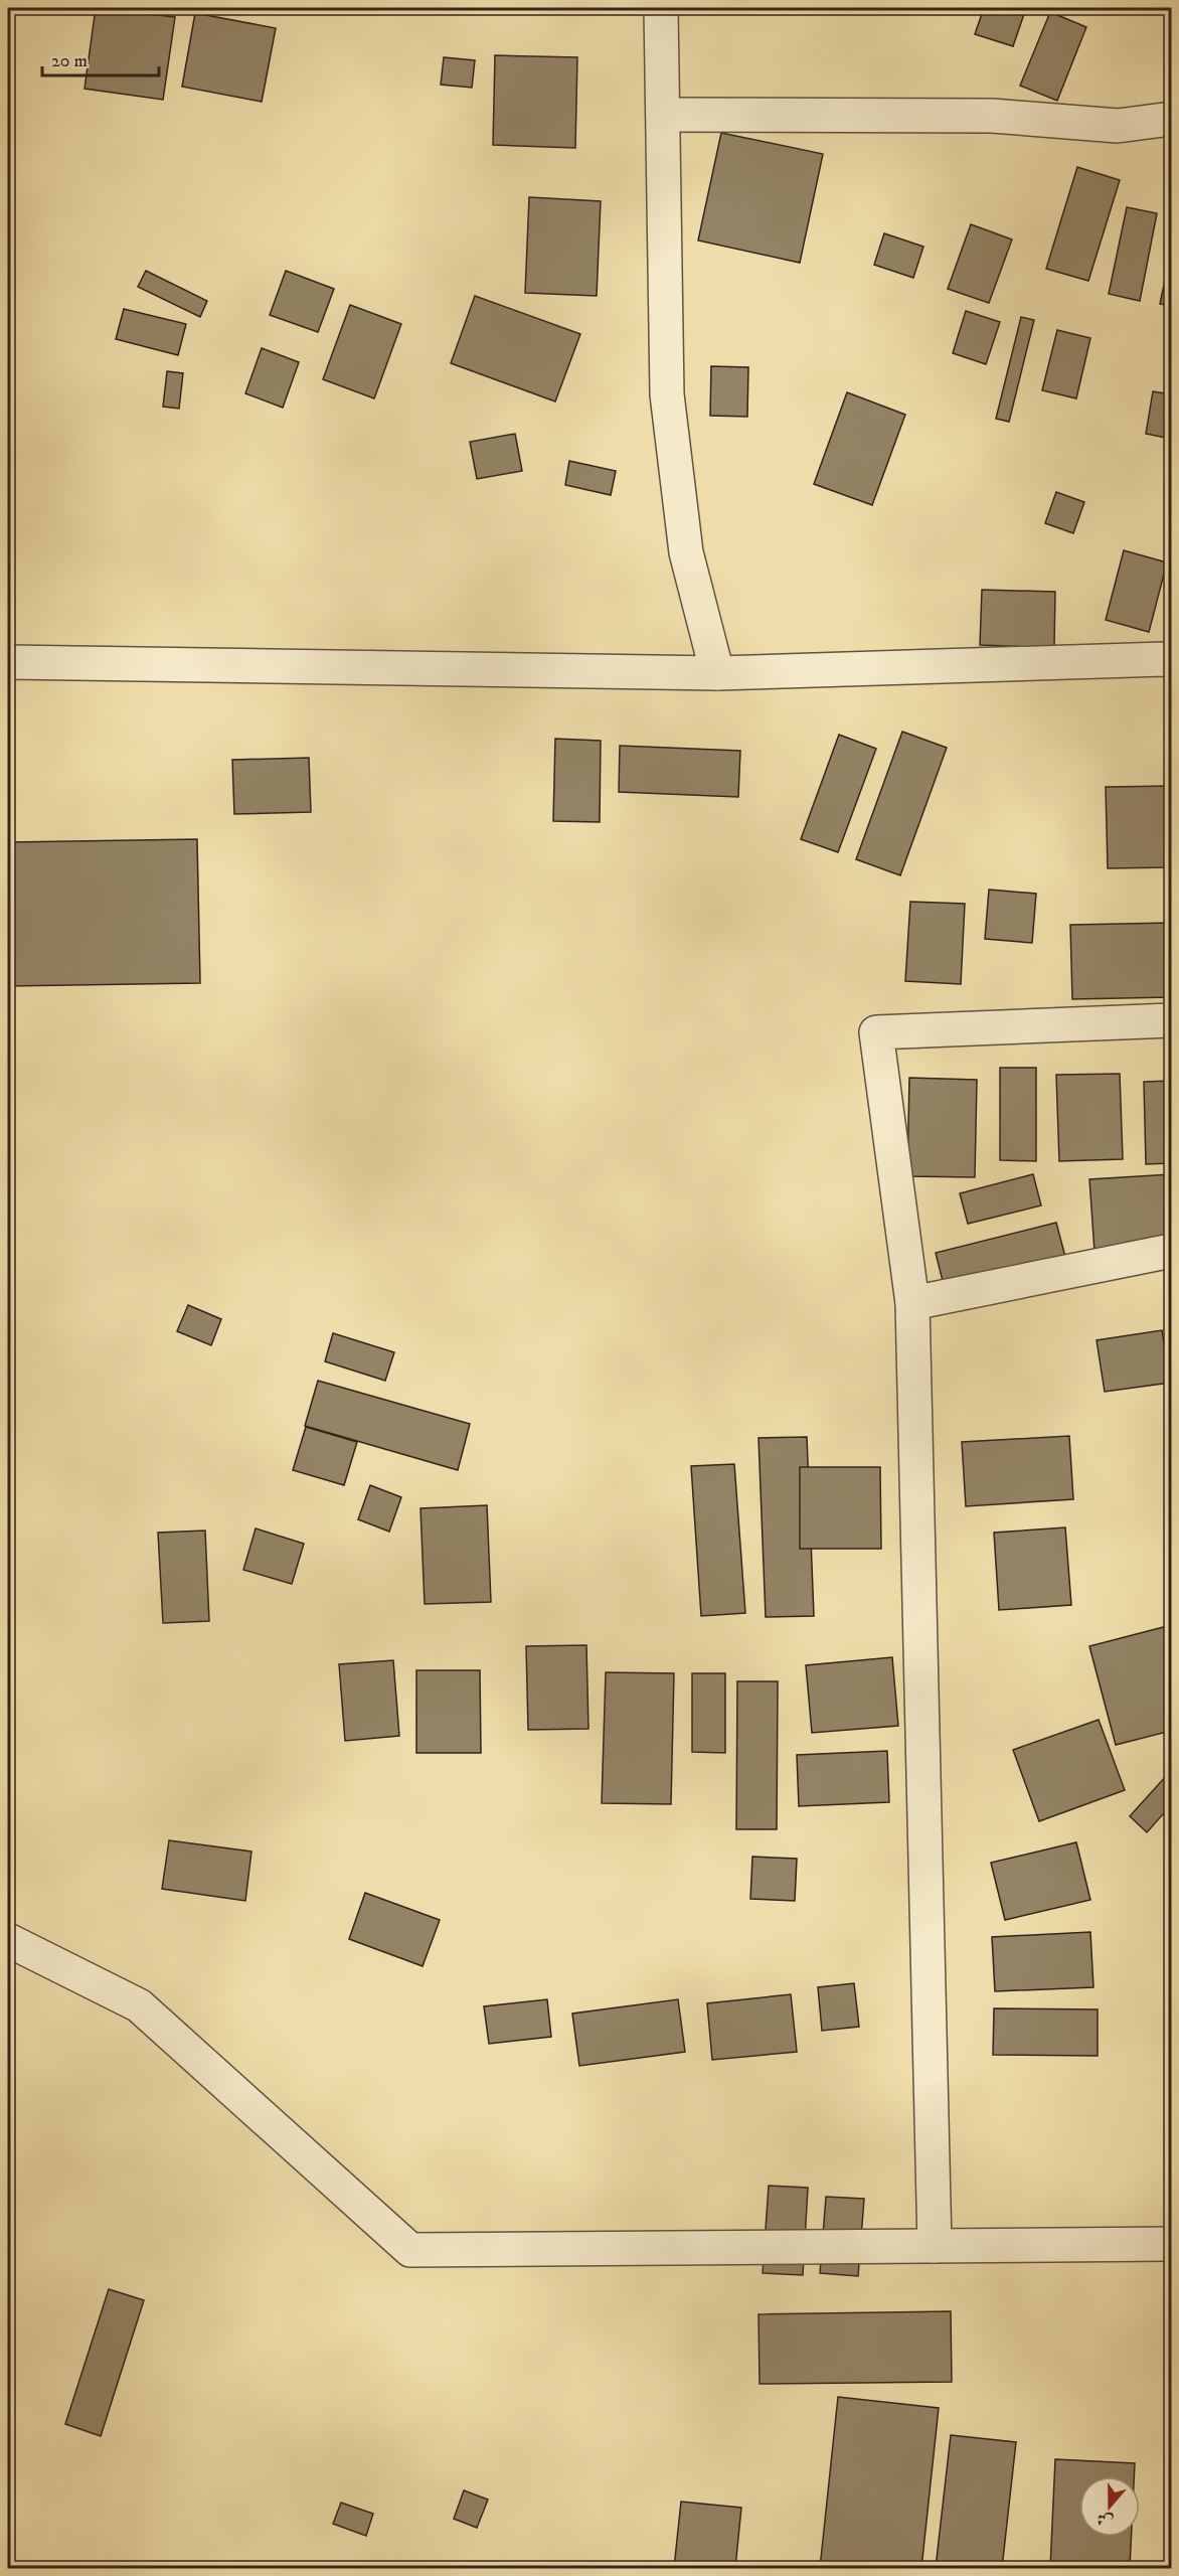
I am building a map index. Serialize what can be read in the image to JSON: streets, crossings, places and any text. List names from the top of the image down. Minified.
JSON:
{"scale_bar":"20 m","north":"bottom"}
